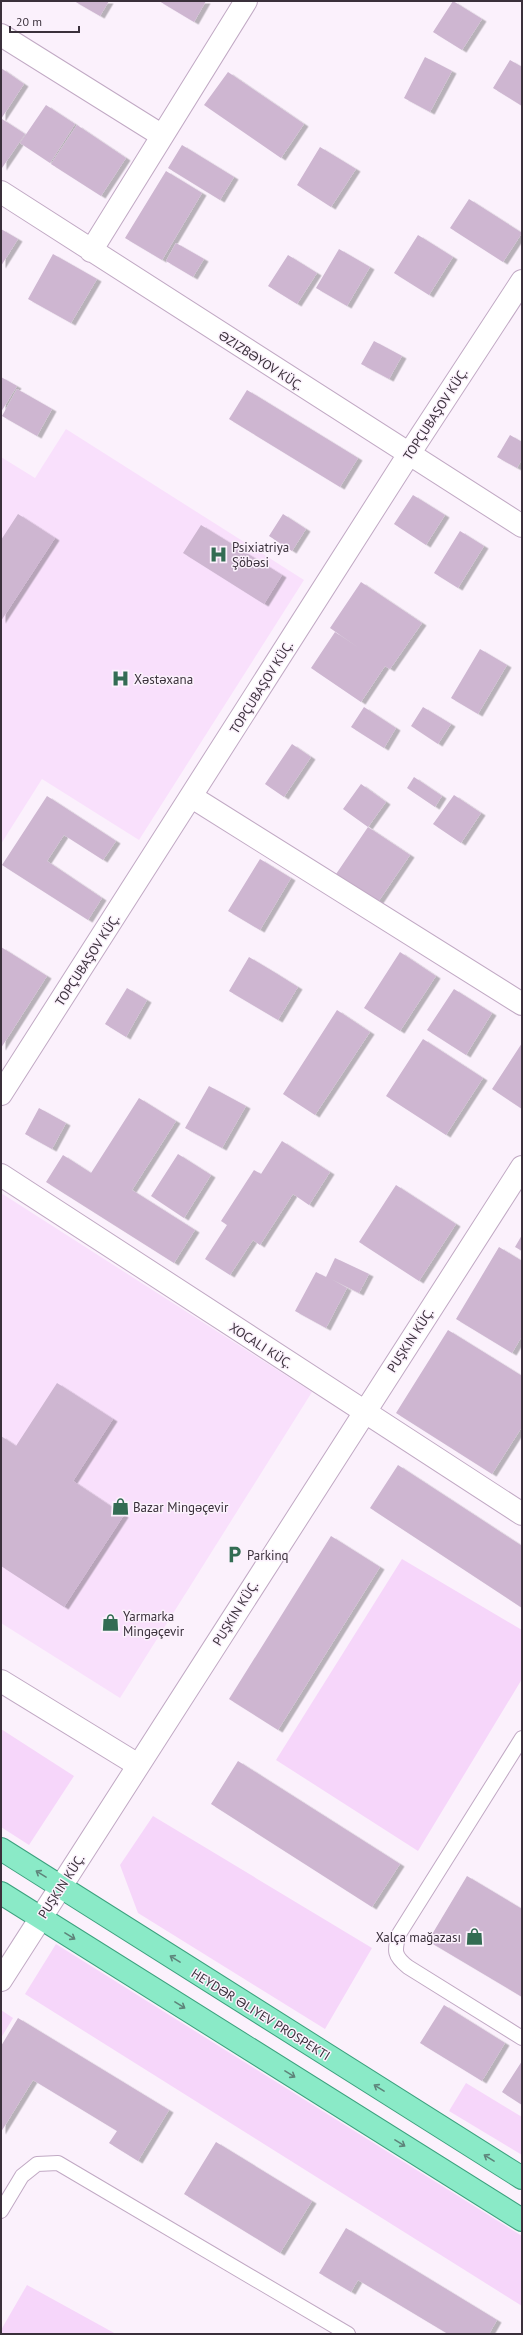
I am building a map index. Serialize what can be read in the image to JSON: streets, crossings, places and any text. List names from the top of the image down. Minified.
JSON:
{"streets":{"main road":["HEYDƏR ƏLIYEV PROSPEKTI"],"street":["ƏZIZBƏYOV KÜÇ.","TOPÇUBAŞOV KÜÇ.","PUŞKIN KÜÇ."]},"crossings":[["ƏZIZBƏYOV KÜÇ.","TOPÇUBAŞOV KÜÇ."],["PUŞKIN KÜÇ.","HEYDƏR ƏLIYEV PROSPEKTI"]],"places":{"hospital":["Psixiatriya Şöbəsi","Xəstəxana"],"shop":["Bazar Mingəçevir","Yarmarka Mingəçevir","Xalça mağazası"],"parking":["Parkinq"]},"scale_bar":"20 m"}
